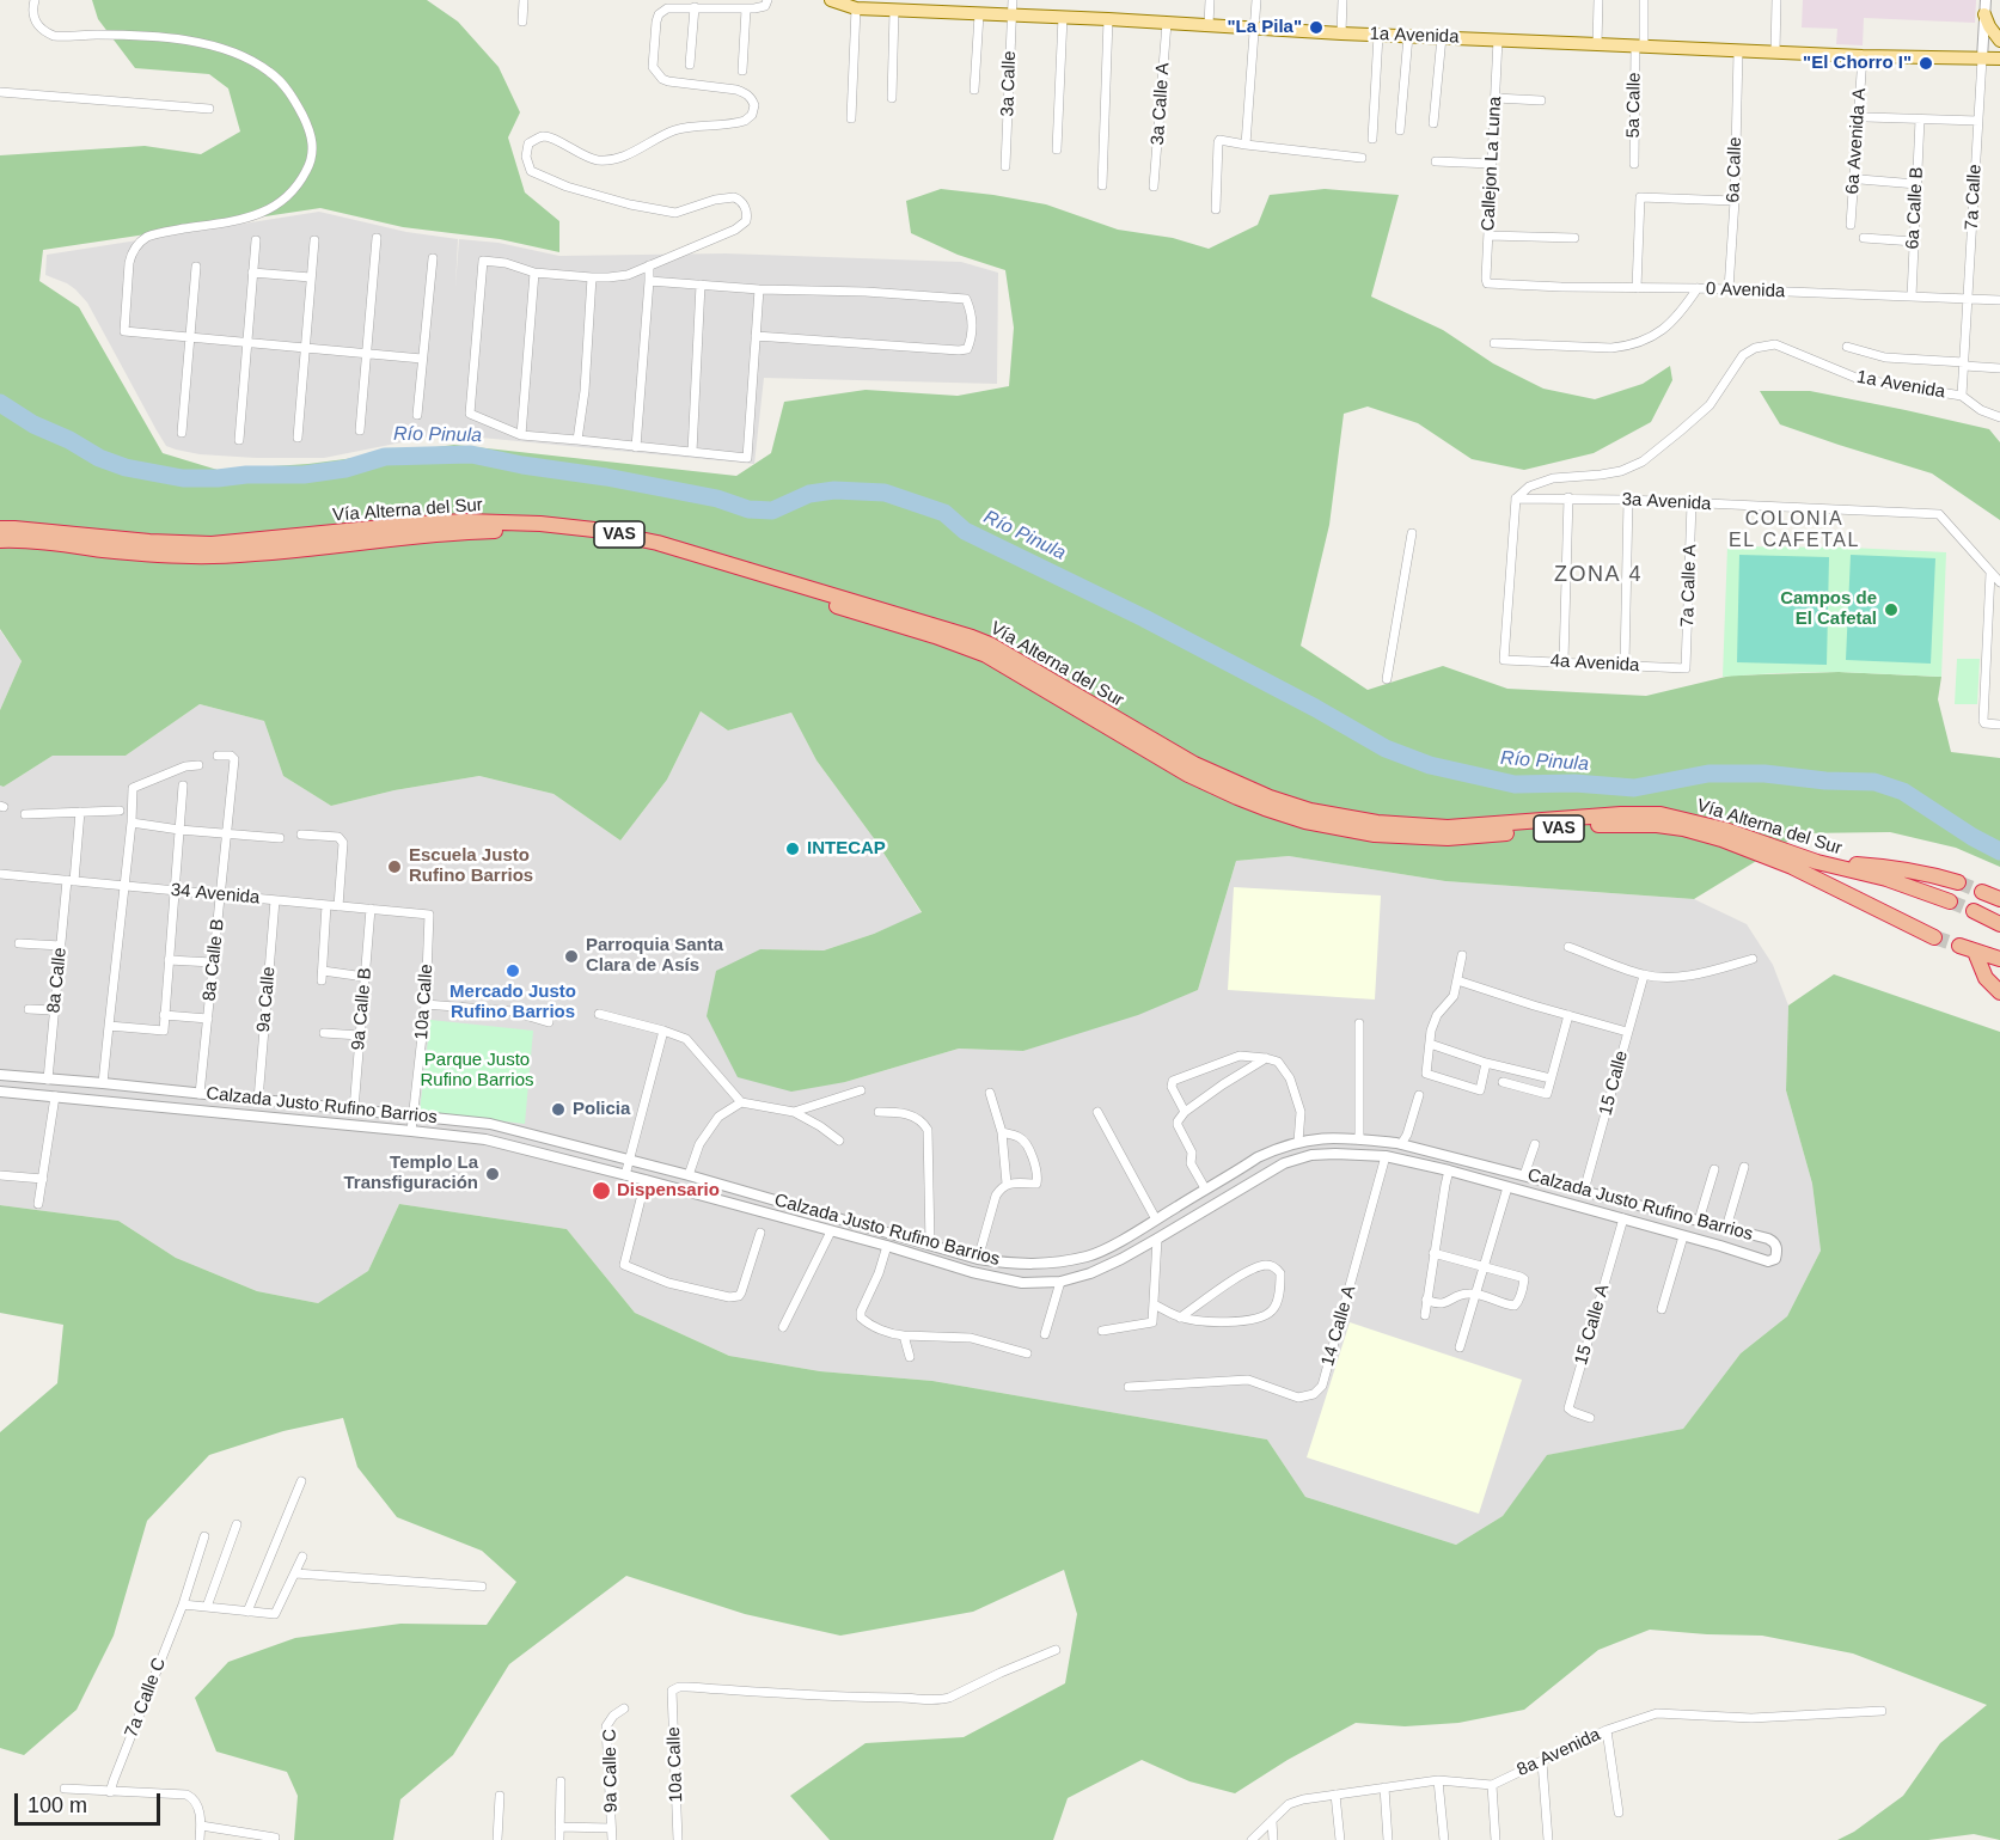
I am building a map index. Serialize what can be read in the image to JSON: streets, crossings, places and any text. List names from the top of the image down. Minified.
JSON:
{"streets":{"highway":["Vía Alterna del Sur","VAS"],"main road":["1a Avenida"],"street":["3a Calle","3a Calle A","5a Calle","6a Avenida A","Callejon La Luna","6a Calle","7a Calle","6a Calle B","0 Avenida","3a Avenida","7a Calle A","4a Avenida","34 Avenida","8a Calle B","8a Calle","9a Calle","10a Calle","9a Calle B","15 Calle","Calzada Justo Rufino Barrios","15 Calle A","14 Calle A","7a Calle C","8a Avenida","9a Calle C"]},"crossings":[["1a Avenida","3a Calle"],["1a Avenida","3a Calle A"],["1a Avenida","5a Calle"],["1a Avenida","6a Avenida A"],["1a Avenida","Callejon La Luna"],["1a Avenida","6a Calle"],["1a Avenida","7a Calle"],["1a Avenida","3a Avenida"],["1a Avenida","4a Avenida"],["Callejon La Luna","0 Avenida"],["6a Calle","0 Avenida"],["7a Calle","0 Avenida"],["6a Calle B","0 Avenida"],["3a Avenida","7a Calle A"],["3a Avenida","4a Avenida"],["7a Calle A","4a Avenida"],["34 Avenida","8a Calle B"],["34 Avenida","8a Calle"],["34 Avenida","9a Calle"],["34 Avenida","10a Calle"],["34 Avenida","9a Calle B"],["8a Calle B","Calzada Justo Rufino Barrios"],["8a Calle","Calzada Justo Rufino Barrios"],["9a Calle","Calzada Justo Rufino Barrios"],["10a Calle","Calzada Justo Rufino Barrios"],["9a Calle B","Calzada Justo Rufino Barrios"],["15 Calle","Calzada Justo Rufino Barrios"],["Calzada Justo Rufino Barrios","15 Calle A"],["Calzada Justo Rufino Barrios","14 Calle A"]],"districts":["COLONIA EL CAFETAL","ZONA 4"],"water":["Río Pinula"],"parks":["Parque Justo Rufino Barrios"],"places":["\"La Pila\"","\"El Chorro I\"","Campos de El Cafetal","INTECAP","Escuela Justo Rufino Barrios","Parroquia Santa Clara de Asís","Mercado Justo Rufino Barrios","Policia","Templo La Transfiguración","Dispensario"],"scale_bar":"100 m"}
